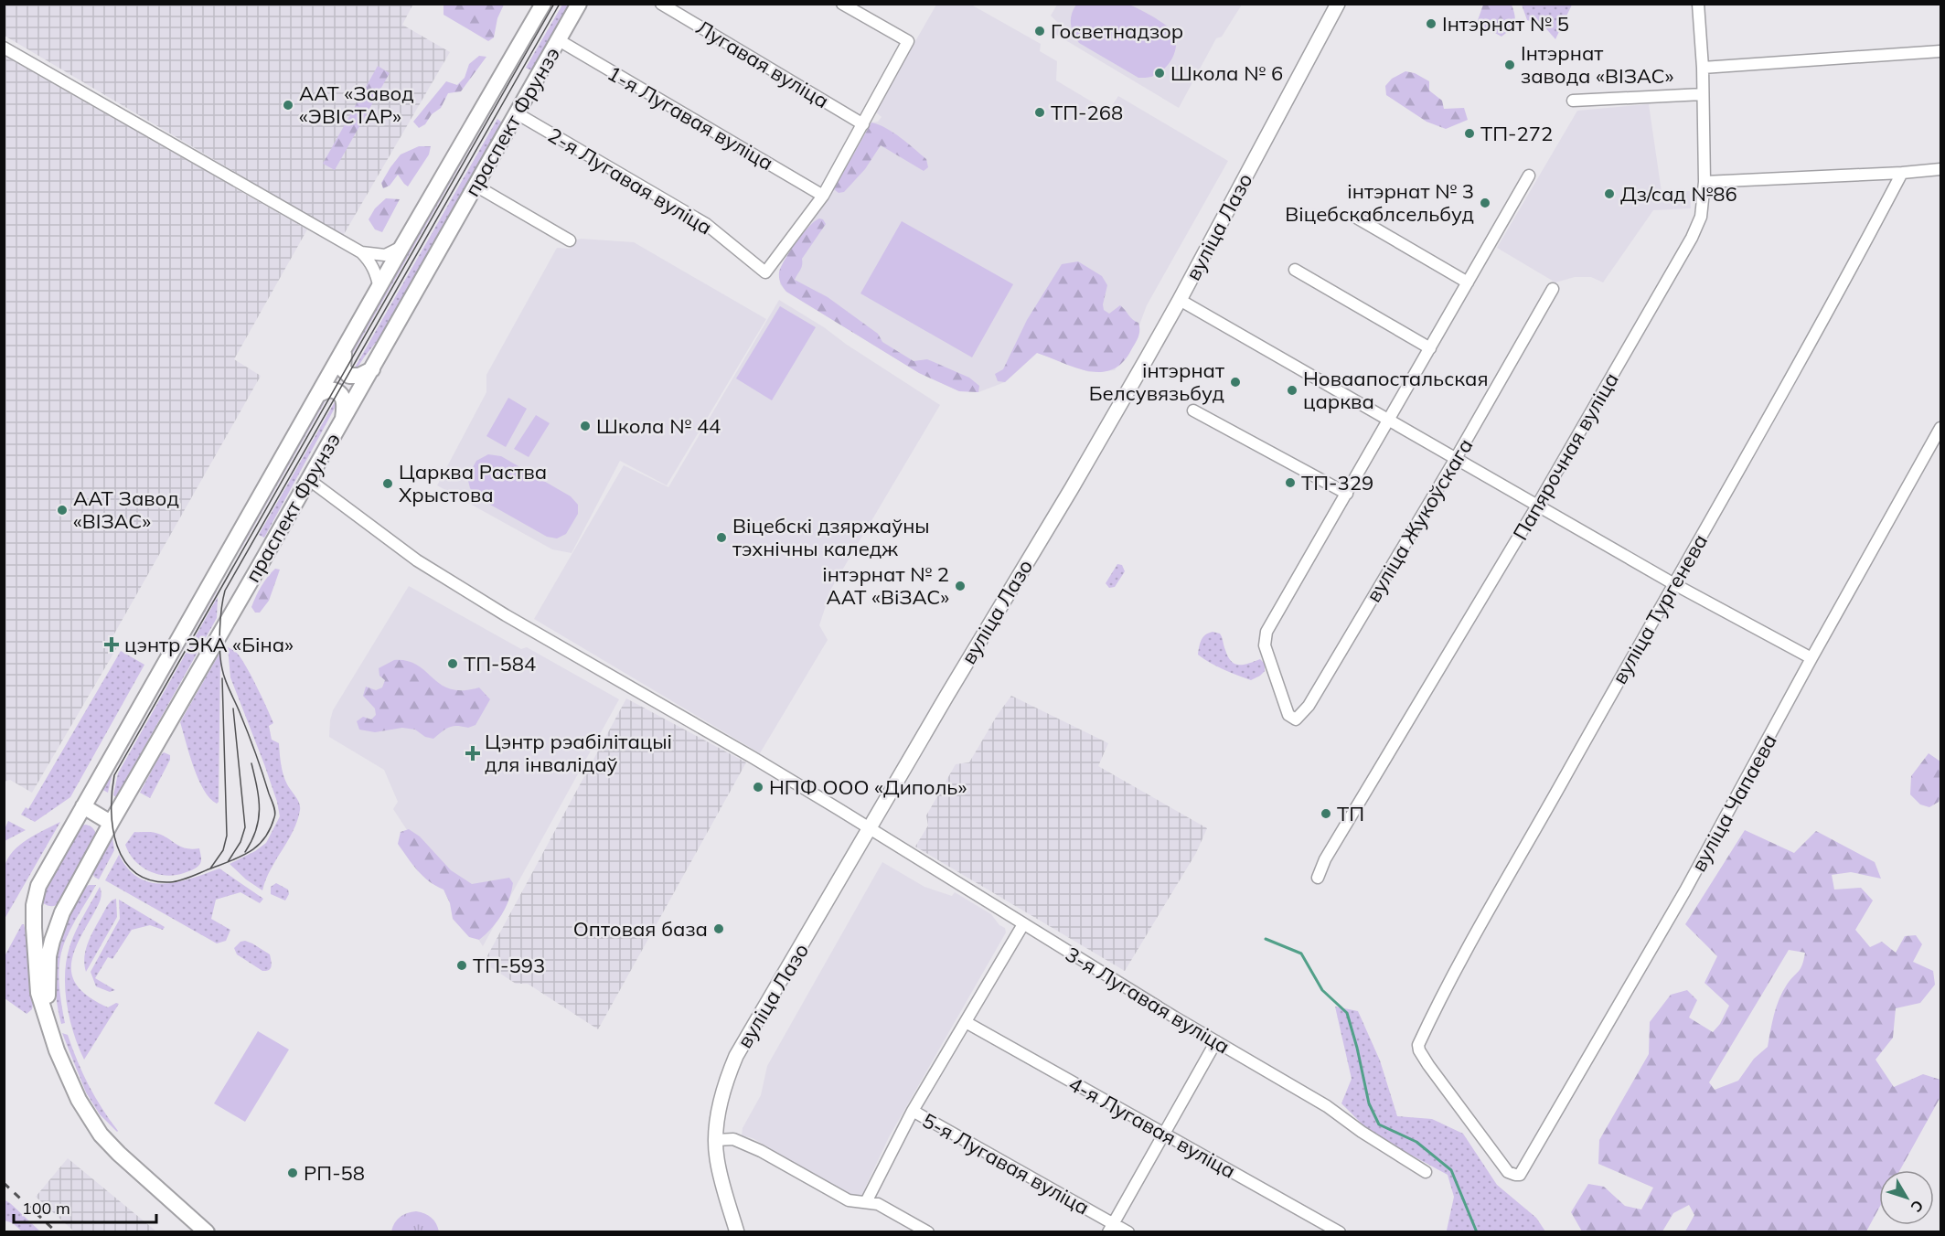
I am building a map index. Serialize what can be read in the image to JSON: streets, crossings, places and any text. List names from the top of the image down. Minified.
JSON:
{"streets":{"main road":["праспект Фрунзэ"],"street":["Лугавая вуліца","1-я Лугавая вуліца","2-я Лугавая вуліца","вуліца Лазо","Папярочная вуліца","вуліца Жукоўскага","вуліца Тургенева","вуліца Чапаева","3-я Лугавая вуліца","4-я Лугавая вуліца","5-я Лугавая вуліца"]},"crossings":[["1-я Лугавая вуліца","праспект Фрунзэ"],["1-я Лугавая вуліца","2-я Лугавая вуліца"],["праспект Фрунзэ","2-я Лугавая вуліца"],["праспект Фрунзэ","3-я Лугавая вуліца"],["вуліца Лазо","3-я Лугавая вуліца"],["вуліца Тургенева","вуліца Чапаева"]],"places":{"other":["Інтэрнат № 5","Госветнадзор","Інтэрнат завода «ВІЗАС»","Школа № 6","ААТ «Завод «ЭВІСТАР»","ТП-268","ТП-272","Дз/сад №86","інтэрнат № 3 Віцебскаблсельбуд","інтэрнат Белсувязьбуд","Новаапостальская царква","Школа № 44","ТП-329","Царква Раства Хрыстова","ААТ Завод «ВІЗАС»","Віцебскі дзяржаўны тэхнічны каледж","інтэрнат № 2 ААТ «ВіЗАС»","ТП-584","НПФ ООО «Диполь»","ТП","Оптовая база","ТП-593","РП-58"],"health":["цэнтр ЭКА «Біна»","Цэнтр рэабілітацыі для інвалідаў"]},"scale_bar":"100 m","north":"bottom right"}
